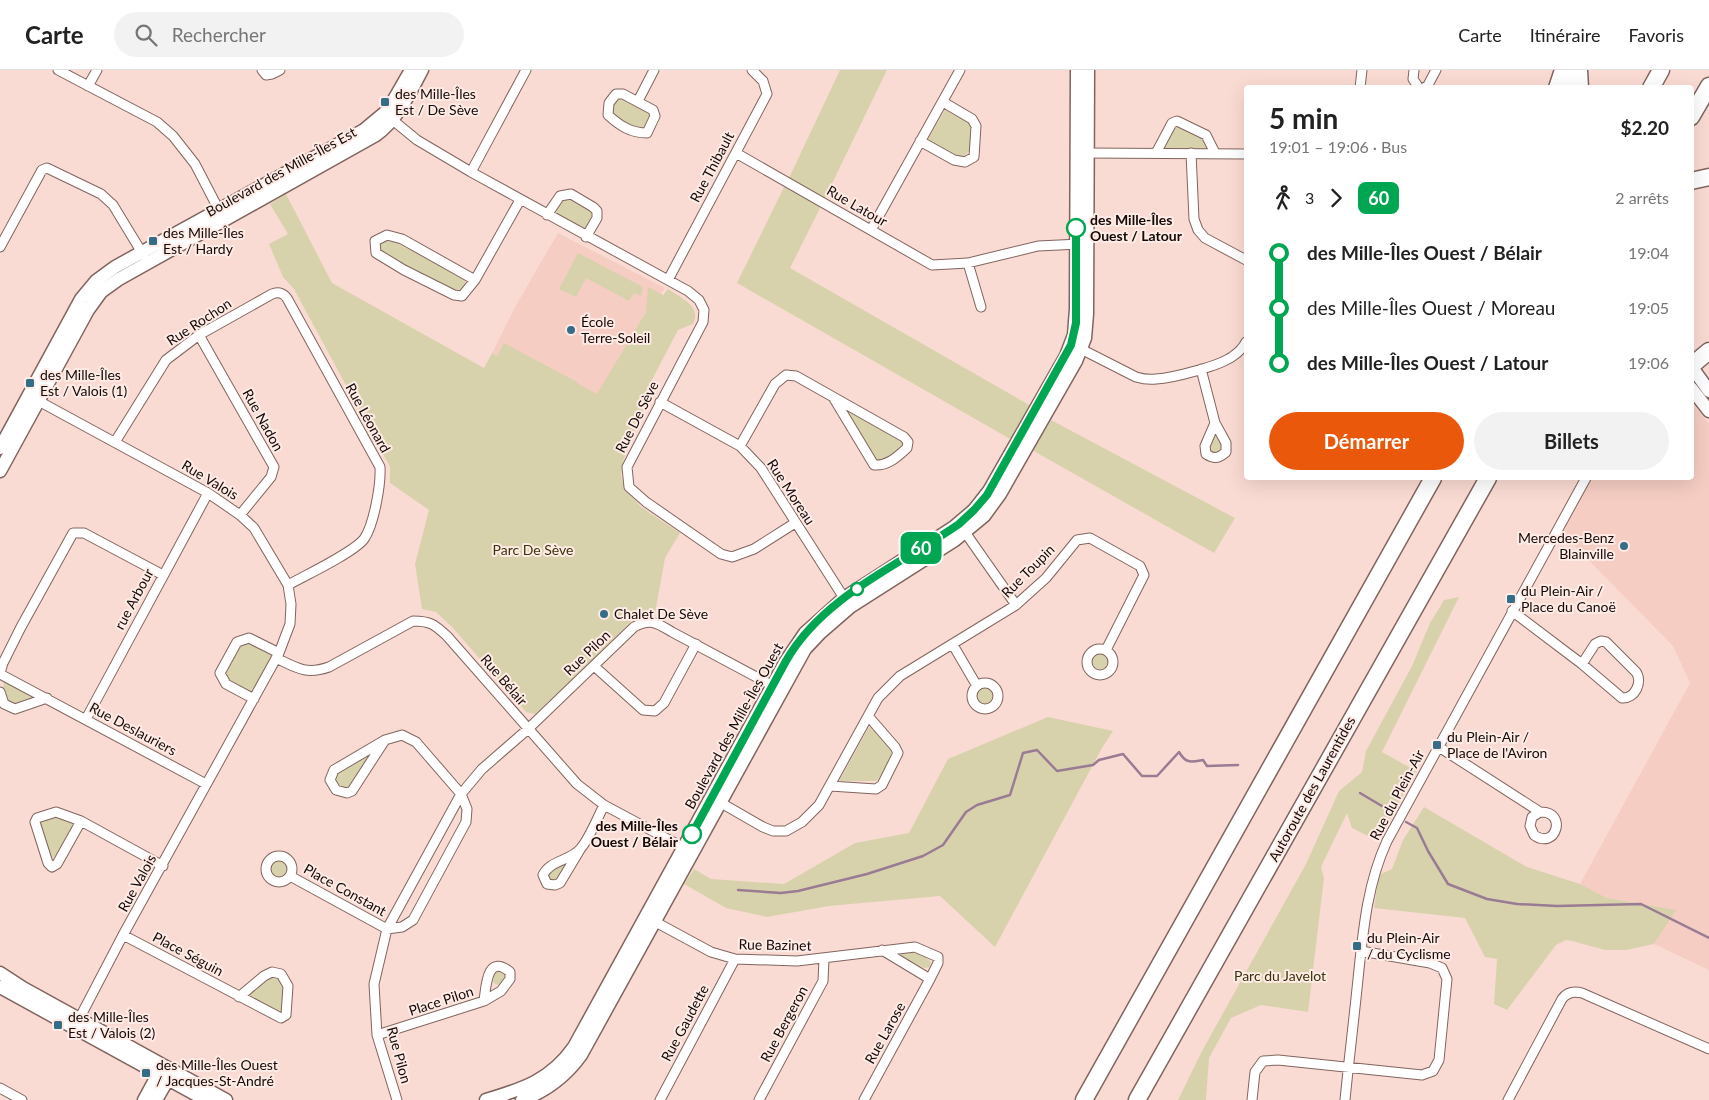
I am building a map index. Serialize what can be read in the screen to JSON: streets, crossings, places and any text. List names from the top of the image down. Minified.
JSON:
{"streets":{"highway":["Autoroute des Laurentides"],"street":["Rue Thibault","Boulevard des Mille-Îles Est","Rue Latour","Rue Rochon","Rue De Sève","Rue Léonard","Rue Nadon","Rue Valois","Rue Moreau","Rue Toupin","rue Arbour","Rue Pilon","Rue Bélair","Boulevard des Mille-Îles Ouest","Rue Deslauriers","Rue du Plein-Air","Place Constant","Rue Bazinet","Place Séguin","Place Pilon","Rue Gaudette","Rue Bergeron","Rue Larose"]},"crossings":[["Rue Thibault","Rue Latour"],["Rue Thibault","Rue De Sève"],["Boulevard des Mille-Îles Est","Rue De Sève"],["Boulevard des Mille-Îles Est","Rue Valois"],["Rue Latour","Boulevard des Mille-Îles Ouest"],["Rue Rochon","Rue Léonard"],["Rue Rochon","Rue Nadon"],["Rue Rochon","Rue Valois"],["Rue De Sève","Rue Moreau"],["Rue Léonard","Rue Valois"],["Rue Nadon","Rue Valois"],["Rue Valois","rue Arbour"],["Rue Valois","Rue Bélair"],["Rue Valois","Rue Deslauriers"],["Rue Valois","Place Séguin"],["Rue Moreau","Boulevard des Mille-Îles Ouest"],["Rue Toupin","Boulevard des Mille-Îles Ouest"],["rue Arbour","Rue Deslauriers"],["Rue Pilon","Rue Bélair"],["Rue Pilon","Boulevard des Mille-Îles Ouest"],["Rue Pilon","Place Constant"],["Rue Pilon","Place Pilon"],["Rue Bélair","Boulevard des Mille-Îles Ouest"],["Boulevard des Mille-Îles Ouest","Rue Bazinet"],["Rue Bazinet","Rue Gaudette"],["Rue Bazinet","Rue Bergeron"],["Rue Bazinet","Rue Larose"]],"parks":["Parc De Sève","Parc du Javelot"],"places":{"transit":["des Mille-Îles Est / De Sève","des Mille-Îles Est / Hardy","des Mille-Îles Est / Valois (1)","du Plein-Air / Place du Canoë","du Plein-Air / Place de l'Aviron","du Plein-Air / du Cyclisme","des Mille-Îles Est / Valois (2)","des Mille-Îles Ouest / Jacques-St-André"],"other":["des Mille-Îles Ouest / Latour","École Terre-Soleil","Mercedes-Benz Blainville","Chalet De Sève","des Mille-Îles Ouest / Bélair"]},"lines":["bus line 60"],"page":{"header":"Carte","search":"Rechercher","nav":["Carte","Itinéraire","Favoris"],"on_map":"60","heading":["5 min","19:01 – 19:06 · Bus","$2.20"],"legs":["3","60","2 arrêts"],"list":[{"name":"des Mille-Îles Ouest / Bélair","value":"19:04"},{"name":"des Mille-Îles Ouest / Moreau","value":"19:05"},{"name":"des Mille-Îles Ouest / Latour","value":"19:06"}],"buttons":["Démarrer","Billets"]}}
